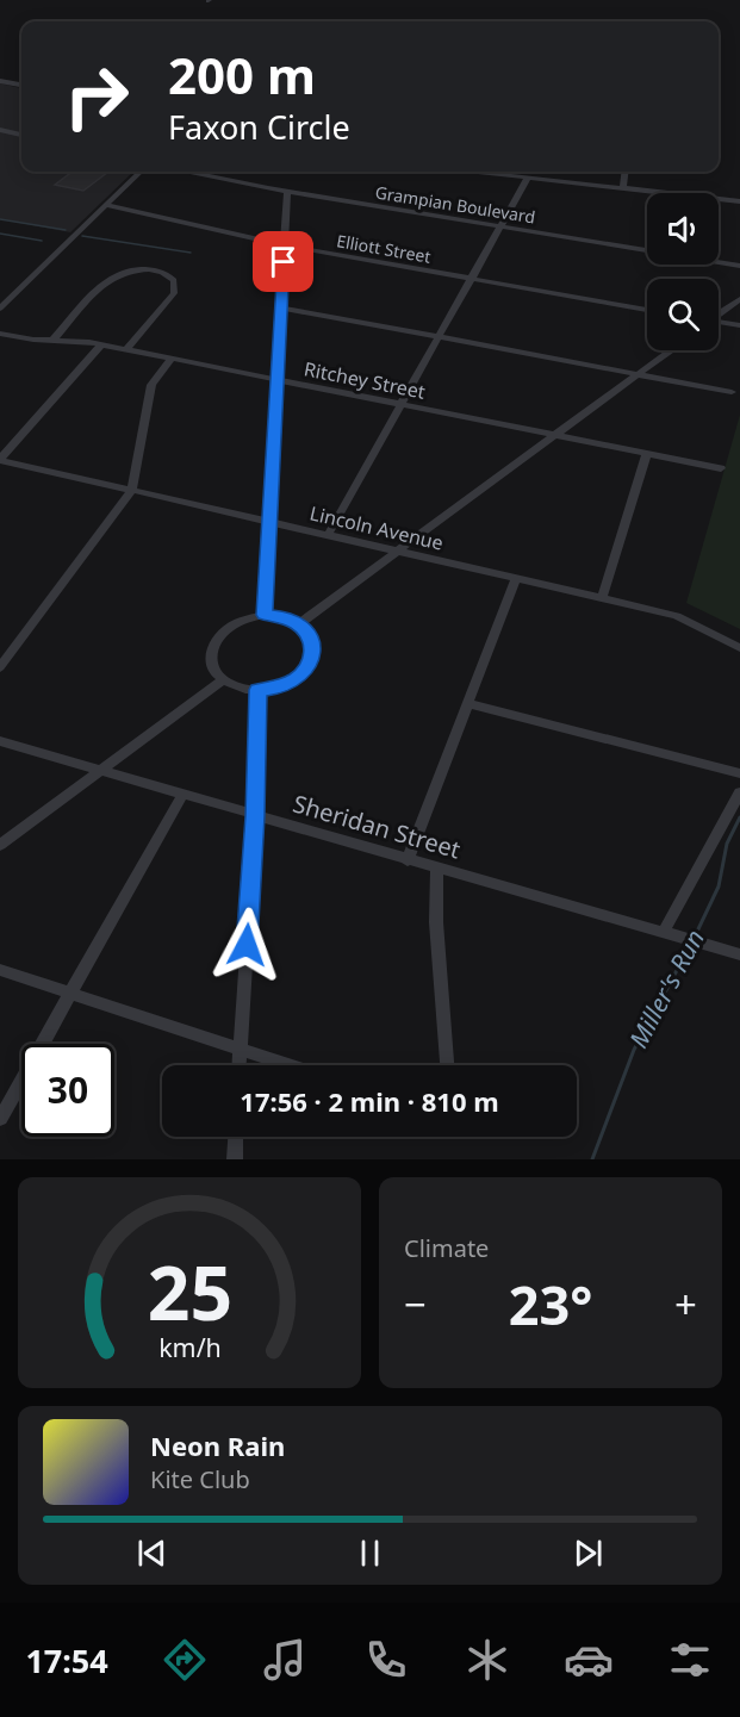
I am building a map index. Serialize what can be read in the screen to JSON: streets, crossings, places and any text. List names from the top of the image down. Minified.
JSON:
{"streets":{"street":["Grampian Boulevard","Elliott Street","Ritchey Street","Lincoln Avenue","Sheridan Street"]},"water":["Miller's Run"],"page":{"turn":["200 m","Faxon Circle"],"limit":"30","trip":"17:56 · 2 min · 810 m","tile":"Climate","heat":["−","23°","+"],"song":["Neon Rain","Kite Club"],"tabs":"17:54","gauge":["25","km/h"]}}
